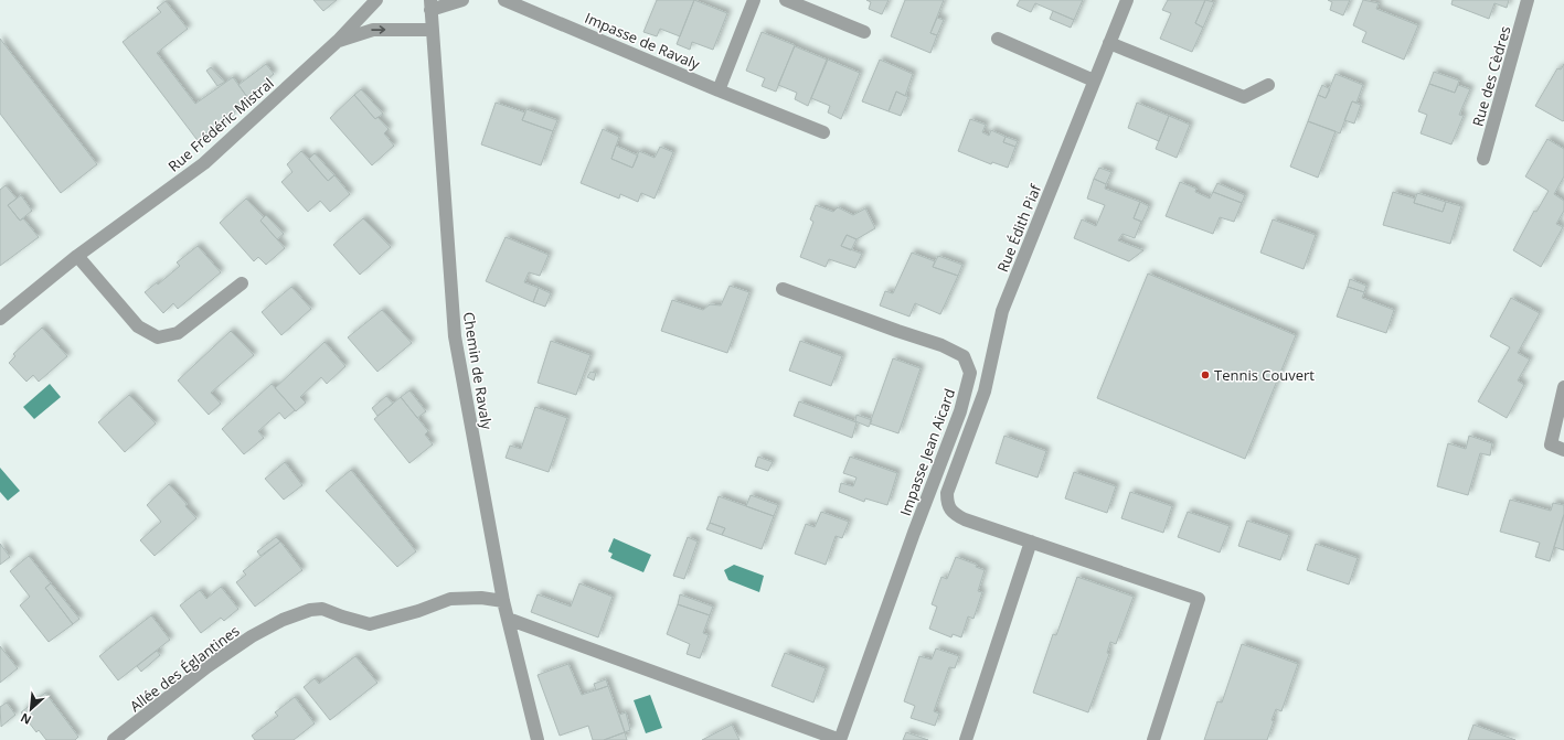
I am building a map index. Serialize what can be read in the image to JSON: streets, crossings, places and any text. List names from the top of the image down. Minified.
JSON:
{"streets":{"street":["Impasse de Ravaly","Rue des Cèdres","Rue Frédéric Mistral","Rue Édith Piaf","Chemin de Ravaly","Impasse Jean Aicard","Allée des Églantines"]},"crossings":[["Rue Frédéric Mistral","Chemin de Ravaly"],["Chemin de Ravaly","Allée des Églantines"]],"places":["Tennis Couvert"],"north":"bottom left"}
